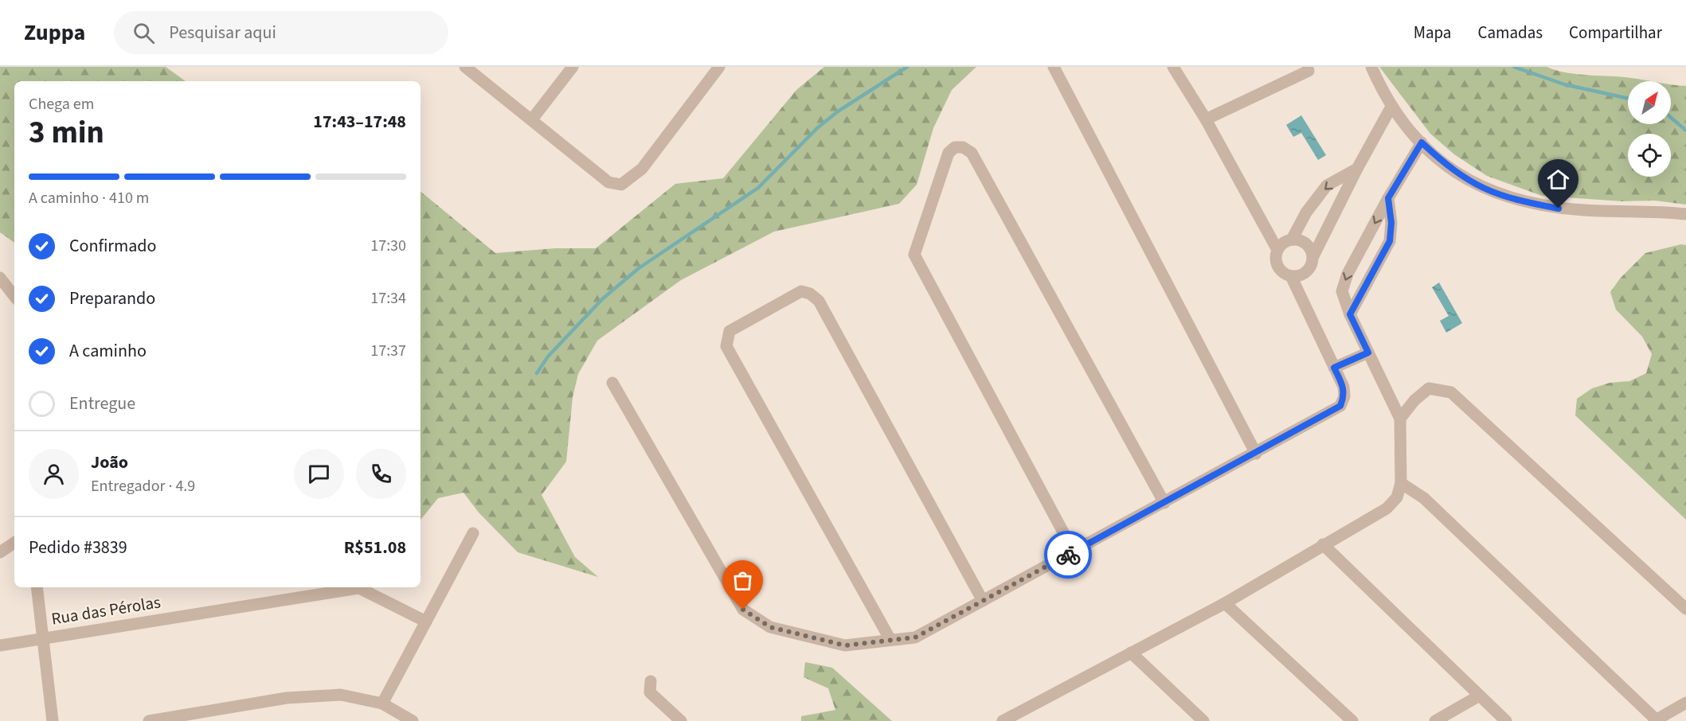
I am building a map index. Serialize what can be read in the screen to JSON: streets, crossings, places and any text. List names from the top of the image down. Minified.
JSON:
{"streets":{"street":["Rua das Pérolas"]},"north":"top right","page":{"header":"Zuppa","search":"Pesquisar aqui","nav":["Mapa","Camadas","Compartilhar"],"heading":["3 min","Chega em","17:43–17:48"],"panel":["João","Entregador · 4.9","Pedido #3839","R$51.08"],"bar":"A caminho · 410 m","list":[["Confirmado","17:30"],["Preparando","17:34"],["A caminho","17:37"],"Entregue"]}}
